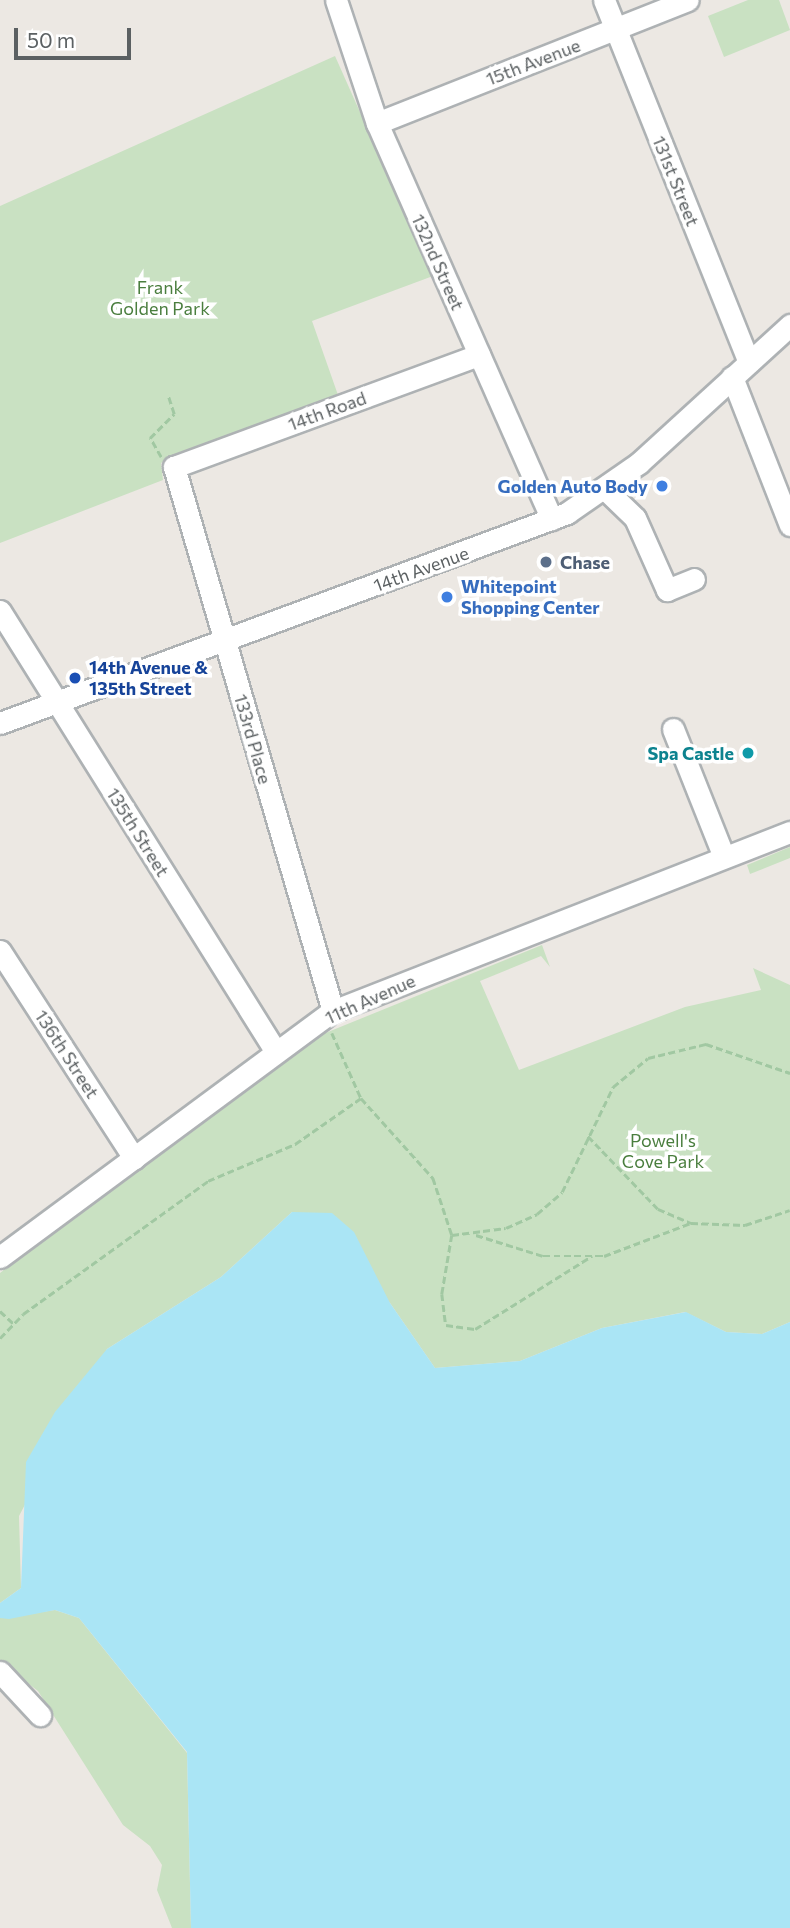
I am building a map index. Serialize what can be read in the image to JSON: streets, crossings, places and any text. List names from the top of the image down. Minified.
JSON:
{"streets":{"street":["15th Avenue","131st Street","132nd Street","14th Road","14th Avenue","133rd Place","135th Street","11th Avenue","136th Street"]},"crossings":[["15th Avenue","131st Street"],["15th Avenue","132nd Street"],["131st Street","14th Avenue"],["132nd Street","14th Road"],["132nd Street","14th Avenue"],["14th Road","133rd Place"],["14th Avenue","133rd Place"],["14th Avenue","135th Street"],["133rd Place","11th Avenue"],["135th Street","11th Avenue"],["11th Avenue","136th Street"]],"parks":["Frank Golden Park","Powell's Cove Park"],"places":["Golden Auto Body","Chase","Whitepoint Shopping Center","14th Avenue & 135th Street","Spa Castle"],"scale_bar":"50 m"}
